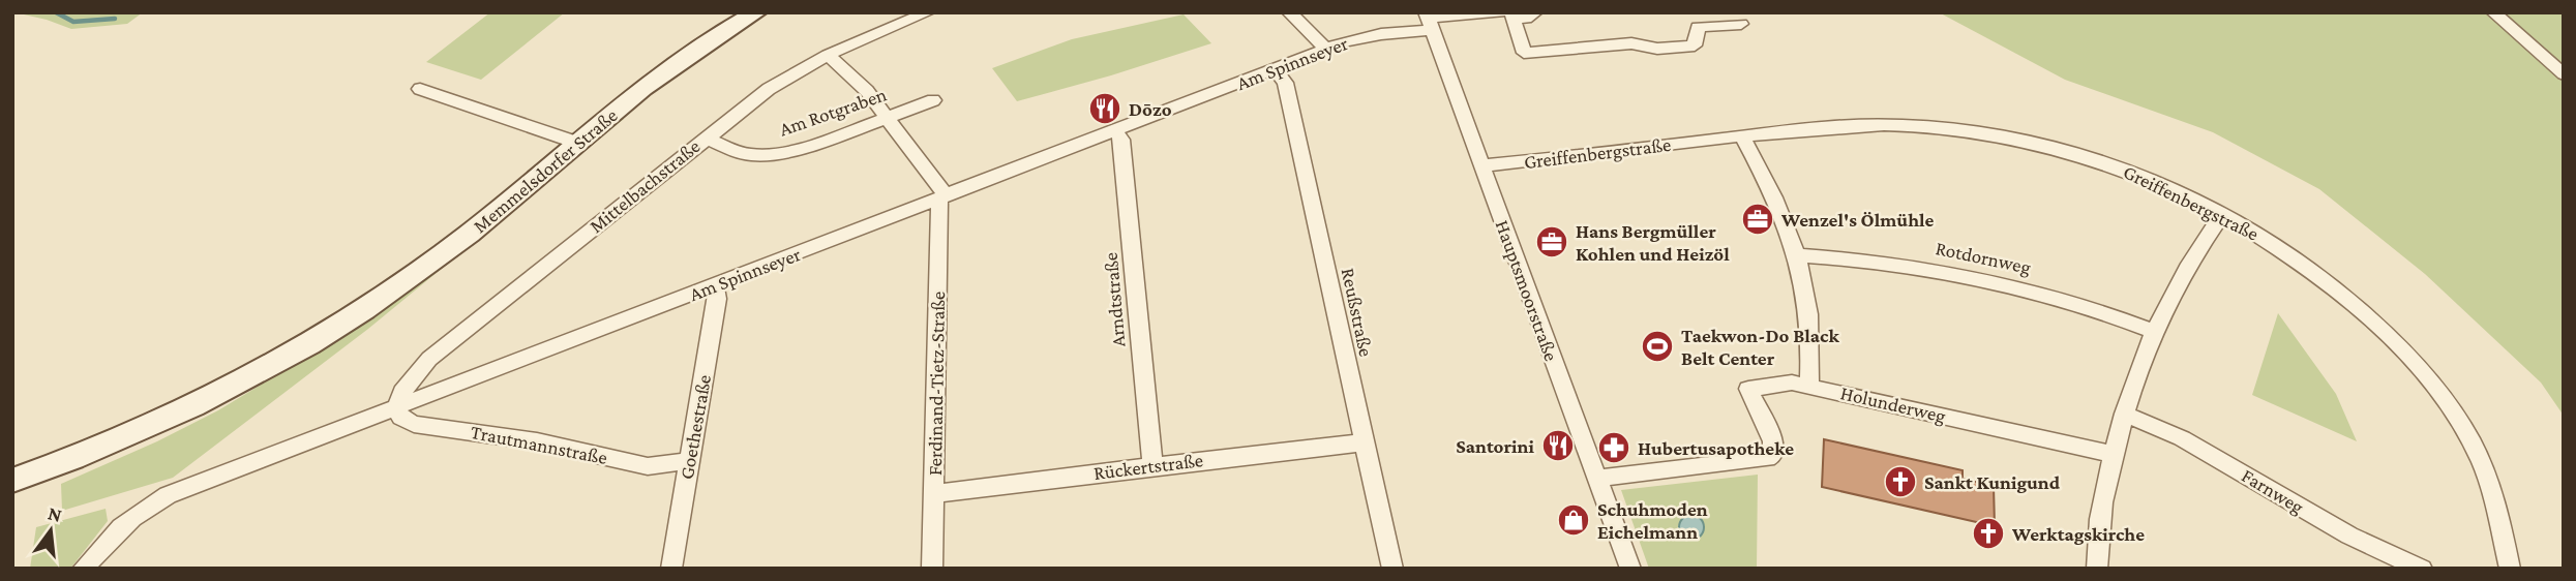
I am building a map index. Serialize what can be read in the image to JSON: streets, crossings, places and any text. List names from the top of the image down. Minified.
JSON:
{"streets":{"main road":["Memmelsdorfer Straße"],"street":["Am Spinnseyer","Am Rotgraben","Greiffenbergstraße","Mittelbachstraße","Rotdornweg","Hauptsmoorstraße","Arndtstraße","Reußstraße","Ferdinand-Tietz-Straße","Holunderweg","Goethestraße","Trautmannstraße","Rückertstraße","Farnweg"]},"crossings":[["Am Spinnseyer","Mittelbachstraße"],["Am Spinnseyer","Hauptsmoorstraße"],["Am Spinnseyer","Arndtstraße"],["Am Spinnseyer","Reußstraße"],["Am Spinnseyer","Ferdinand-Tietz-Straße"],["Am Spinnseyer","Goethestraße"],["Am Spinnseyer","Trautmannstraße"],["Am Rotgraben","Mittelbachstraße"],["Greiffenbergstraße","Hauptsmoorstraße"],["Mittelbachstraße","Trautmannstraße"],["Hauptsmoorstraße","Holunderweg"],["Arndtstraße","Rückertstraße"],["Reußstraße","Rückertstraße"],["Ferdinand-Tietz-Straße","Rückertstraße"],["Goethestraße","Trautmannstraße"]],"places":{"restaurant":["Dōzo","Santorini"],"office":["Wenzel's Ölmühle","Hans Bergmüller Kohlen und Heizöl"],"sports":["Taekwon-Do Black Belt Center"],"pharmacy":["Hubertusapotheke"],"church":["Sankt Kunigund","Werktagskirche"],"shop":["Schuhmoden Eichelmann"]},"north":"top"}
